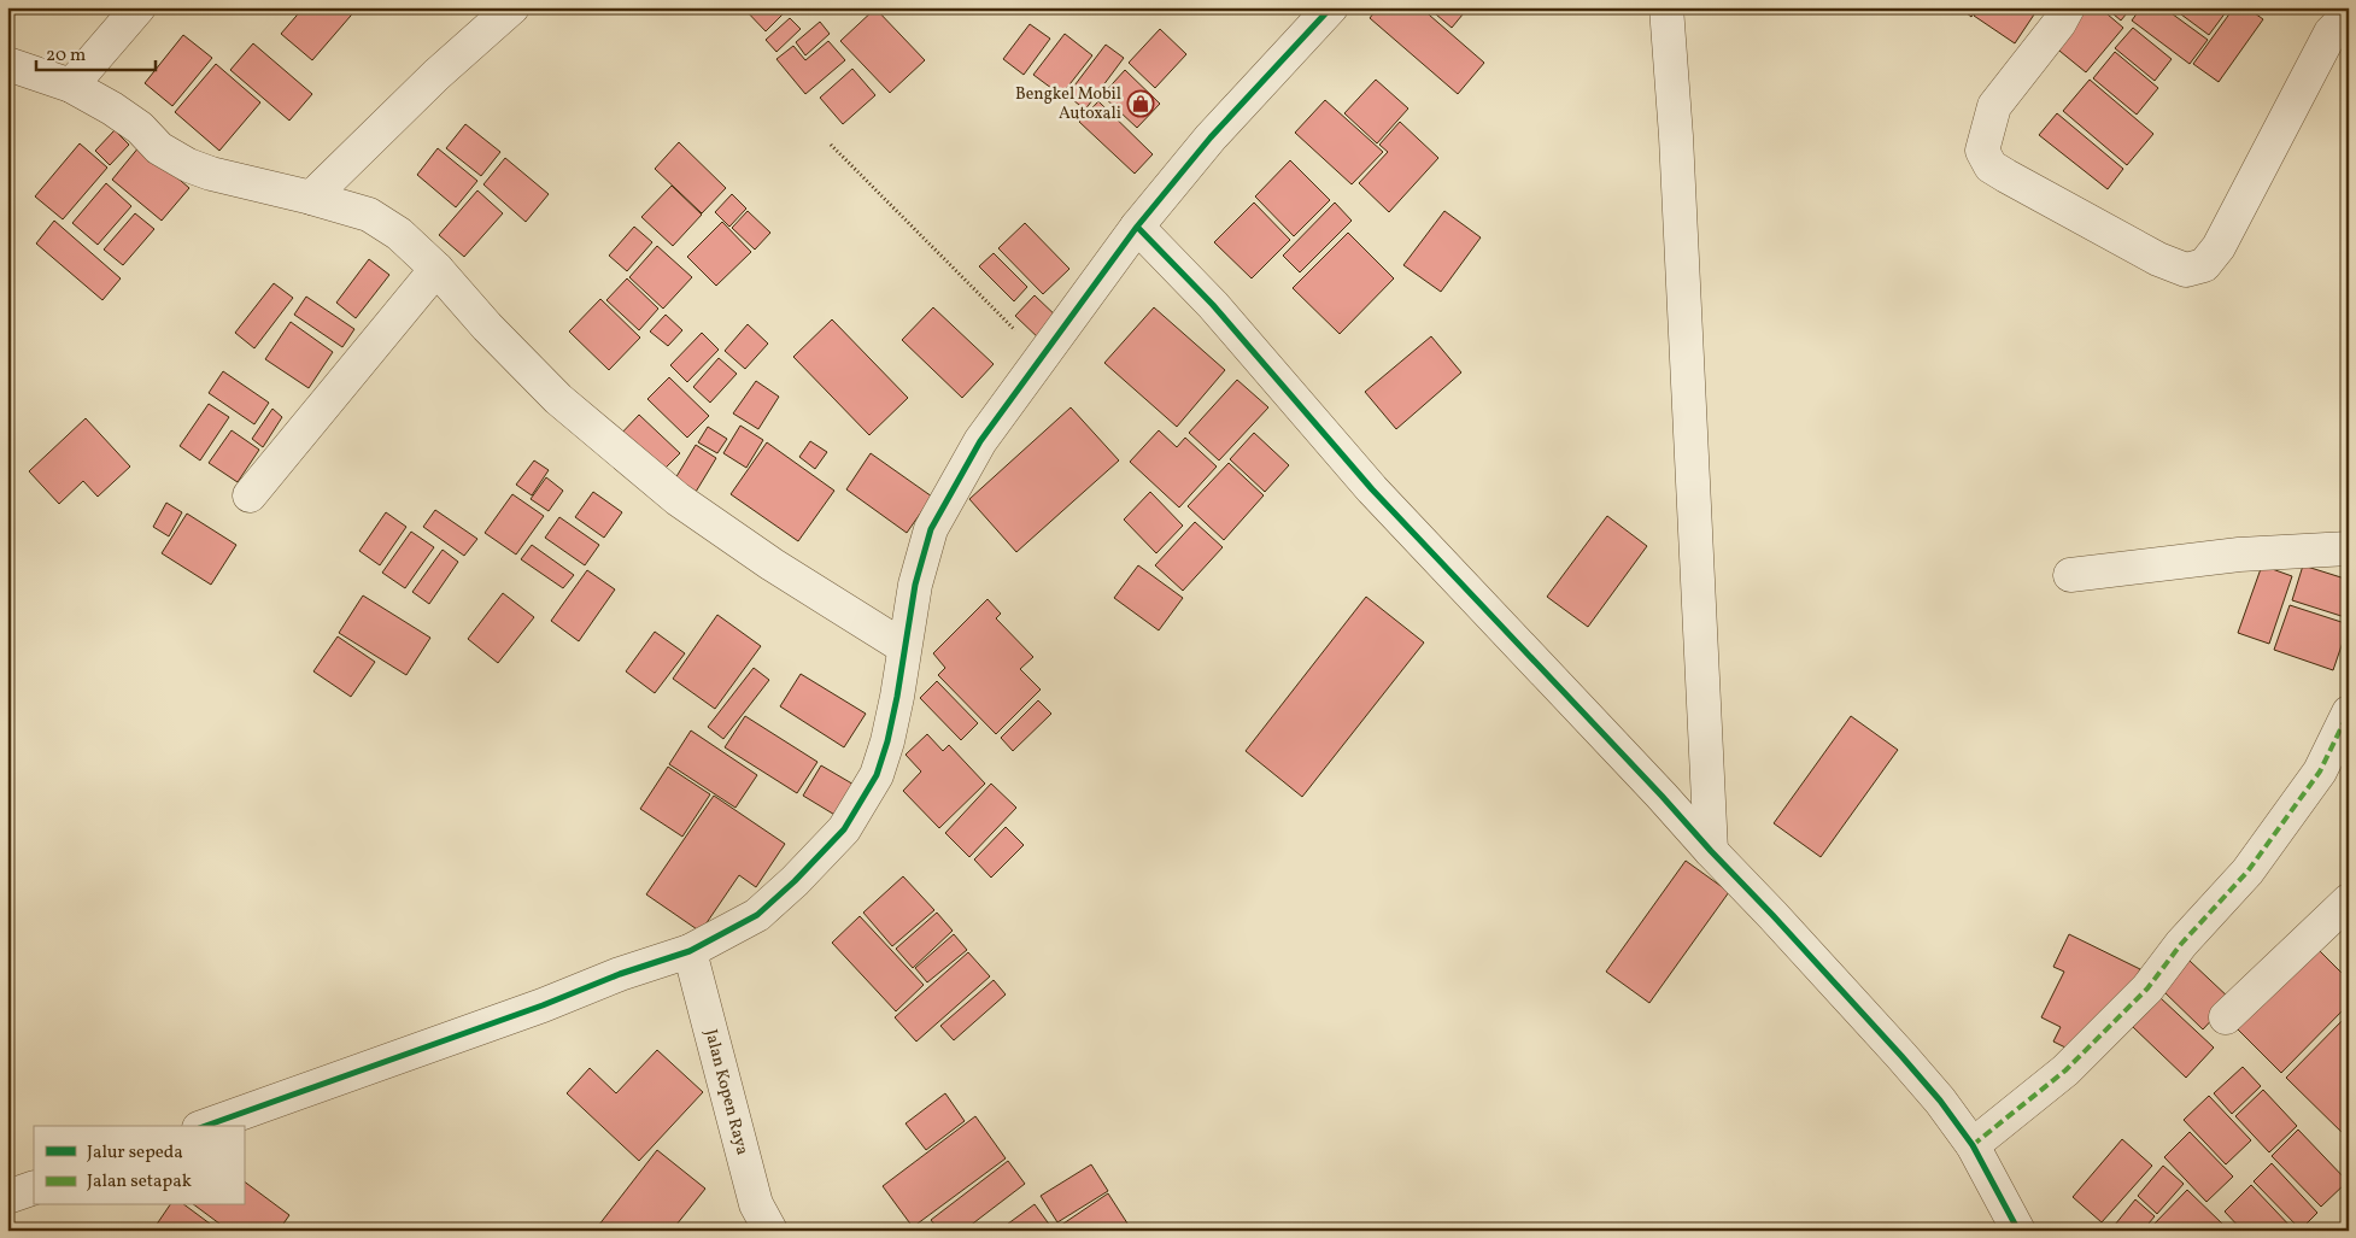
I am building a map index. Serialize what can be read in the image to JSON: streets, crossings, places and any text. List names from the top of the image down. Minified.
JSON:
{"streets":{"street":["Jalan Kopen Raya"]},"places":{"shop":["Bengkel Mobil Autoxali"]},"legend":["Jalur sepeda","Jalan setapak"],"scale_bar":"20 m"}
